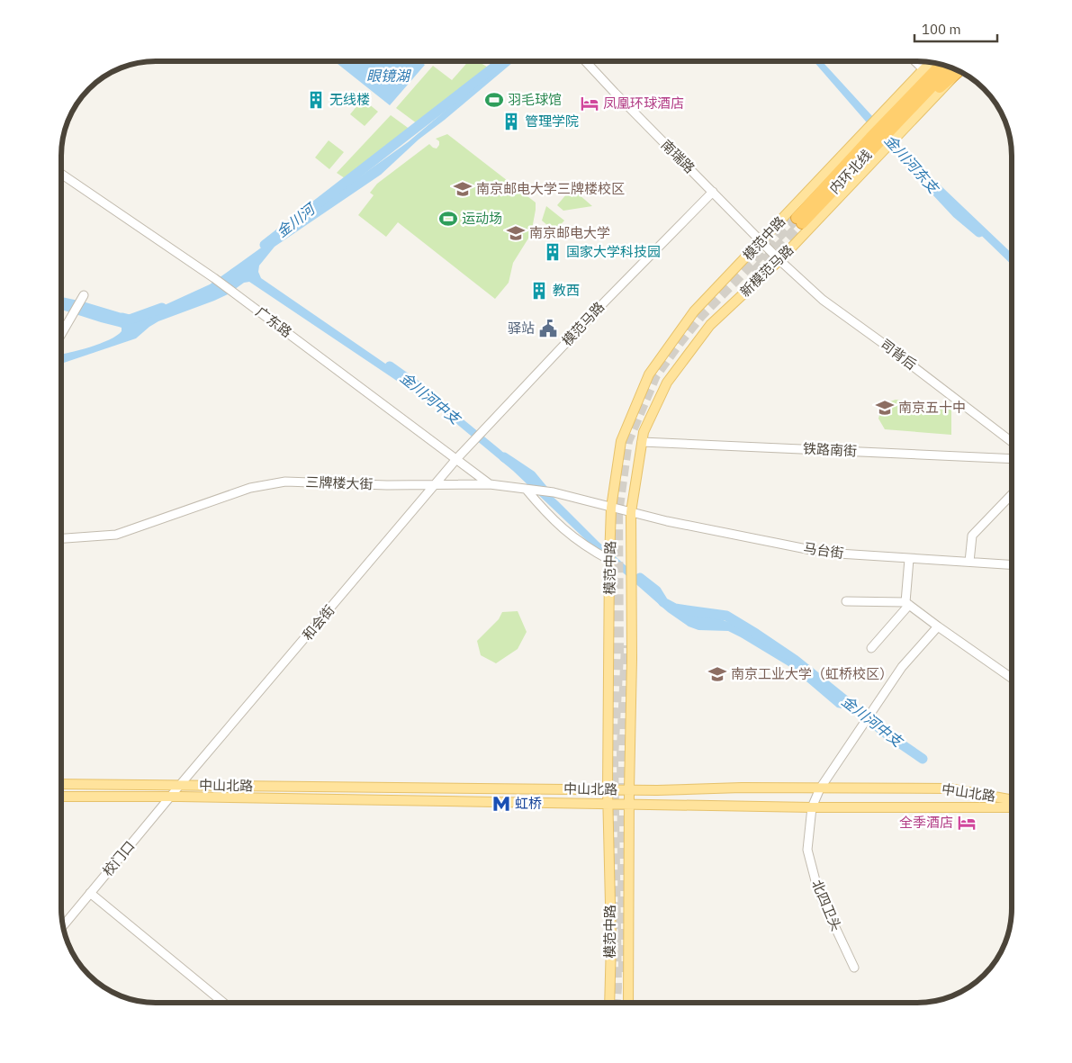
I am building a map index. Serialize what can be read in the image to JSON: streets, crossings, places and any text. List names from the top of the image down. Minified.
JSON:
{"streets":{"highway":["内环北线"],"main road":["模范中路","新模范马路","中山北路"],"street":["南瑞路","广东路","模范马路","司背后","铁路南街","三牌楼大街","马台街","和会街","校门口","北四卫头"]},"crossings":[["南瑞路","模范中路"],["南瑞路","新模范马路"],["南瑞路","模范马路"],["南瑞路","司背后"],["内环北线","模范中路"],["内环北线","新模范马路"],["模范中路","新模范马路"],["模范中路","三牌楼大街"],["模范中路","马台街"],["模范中路","中山北路"],["新模范马路","司背后"],["新模范马路","铁路南街"],["新模范马路","三牌楼大街"],["新模范马路","马台街"],["广东路","模范马路"],["广东路","三牌楼大街"],["广东路","和会街"],["模范马路","和会街"],["三牌楼大街","马台街"],["三牌楼大街","和会街"],["和会街","中山北路"],["和会街","校门口"],["中山北路","校门口"],["中山北路","北四卫头"]],"water":["眼镜湖","金川河东支","金川河","金川河中支"],"places":{"building":["无线楼","管理学院","国家大学科技园","教西"],"sports":["羽毛球馆","运动场"],"hotel":["凤凰环球酒店","全季酒店"],"school or university":["南京邮电大学三牌楼校区","南京邮电大学","南京五十中","南京工业大学（虹桥校区）"],"public building":["驿站"],"metro station":["虹桥"]},"scale_bar":"100 m"}
